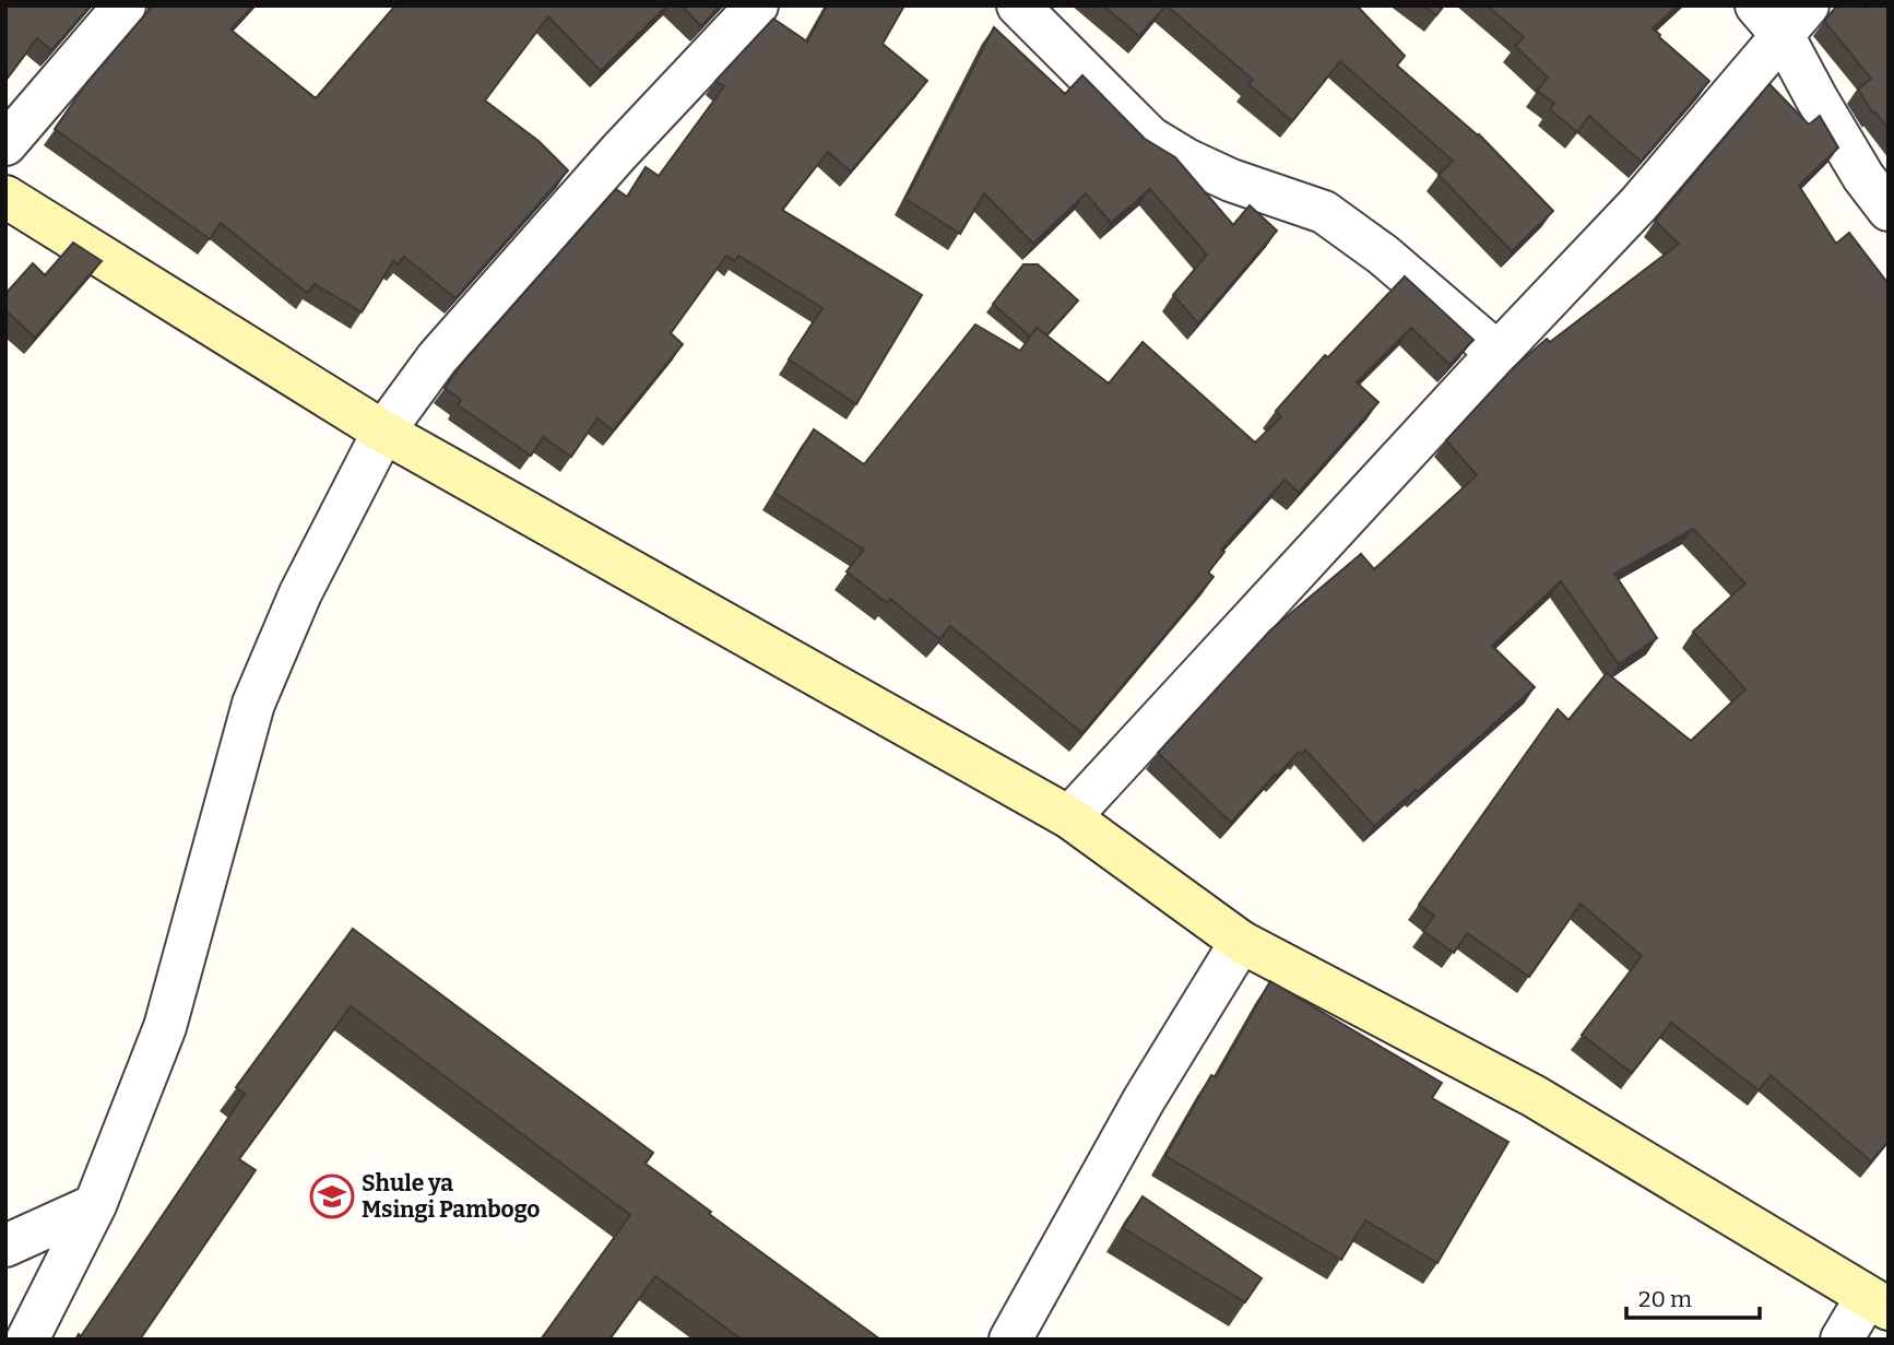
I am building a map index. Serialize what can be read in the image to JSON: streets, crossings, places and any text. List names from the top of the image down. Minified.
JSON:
{"places":{"school or university":["Shule ya Msingi Pambogo"]},"scale_bar":"20 m"}
